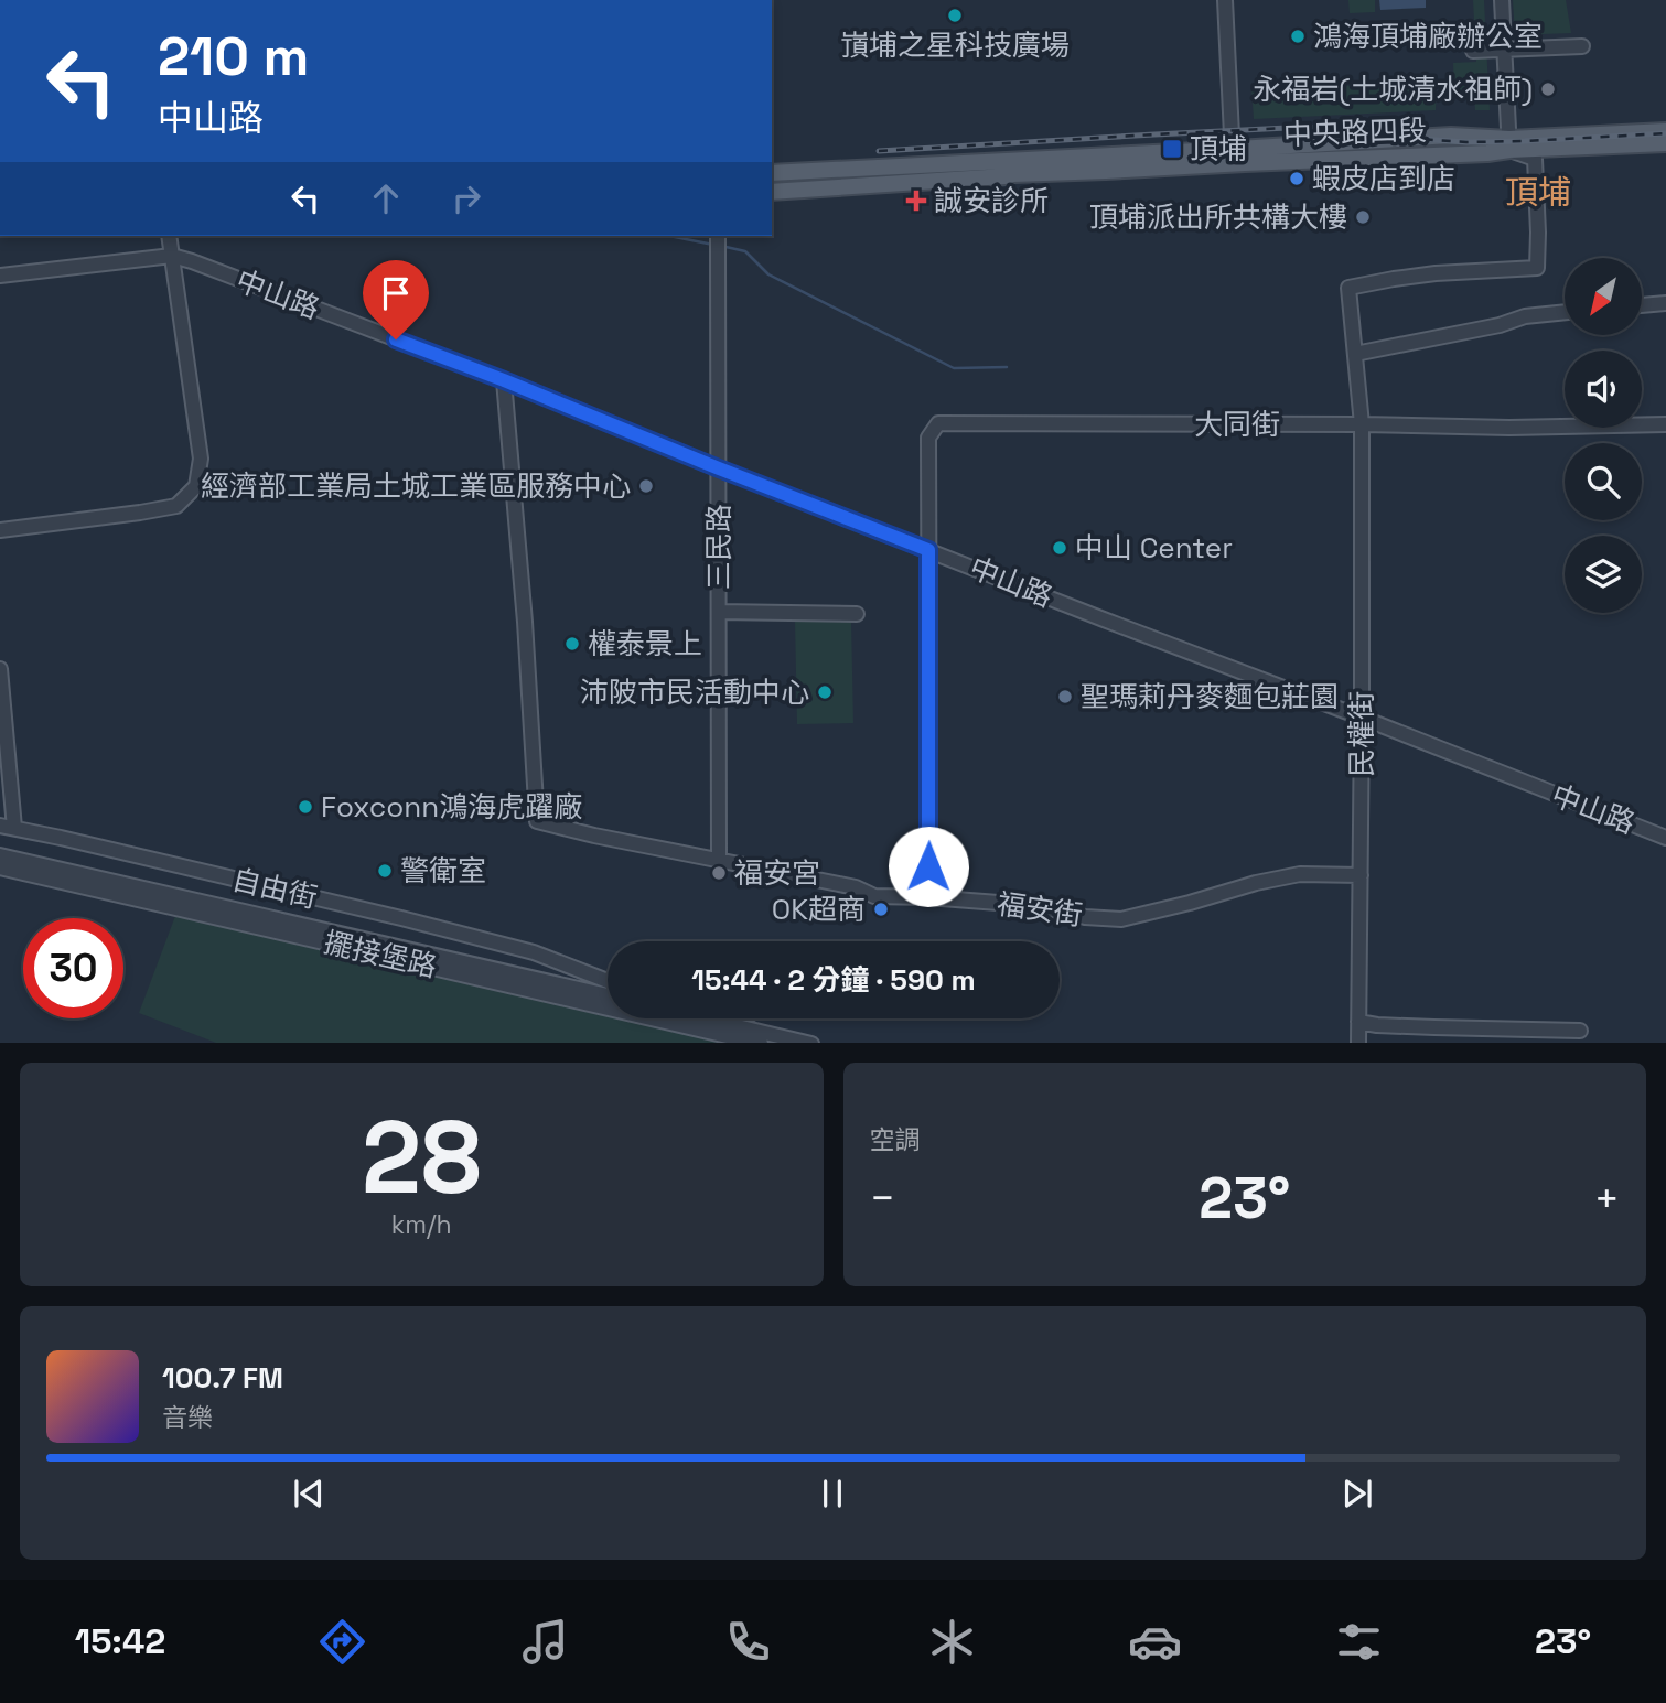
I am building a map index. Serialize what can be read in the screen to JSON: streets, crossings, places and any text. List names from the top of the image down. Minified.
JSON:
{"streets":{"main road":["中央路四段"],"street":["中山路","大同街","三民路","民權街","自由街","福安街","擺接堡路"]},"crossings":[["中央路四段","民權街"],["中山路","大同街"],["中山路","三民路"],["中山路","民權街"],["中山路","福安街"],["大同街","民權街"],["三民路","福安街"],["民權街","福安街"]],"districts":["頂埔"],"places":{"other":["嵿埔之星科技廣場","鴻海頂埔廠辦公室","永福岩(土城清水祖師)","蝦皮店到店","頂埔派出所共構大樓","經濟部工業局土城工業區服務中心","中山 Center","權泰景上","沛陂市民活動中心","聖瑪莉丹麥麵包莊園","Foxconn鴻海虎躍廠","警衛室","福安宮","OK超商"],"transit":["頂埔"],"health":["誠安診所"]},"north":"bottom left","page":{"turn":["210 m","中山路"],"limit":"30","trip":"15:44 · 2 分鐘 · 590 m","tile":[["28","km/h"],"空調"],"heat":["−","23°","+"],"song":["100.7 FM","音樂"],"tabs":["15:42","23°"]}}
